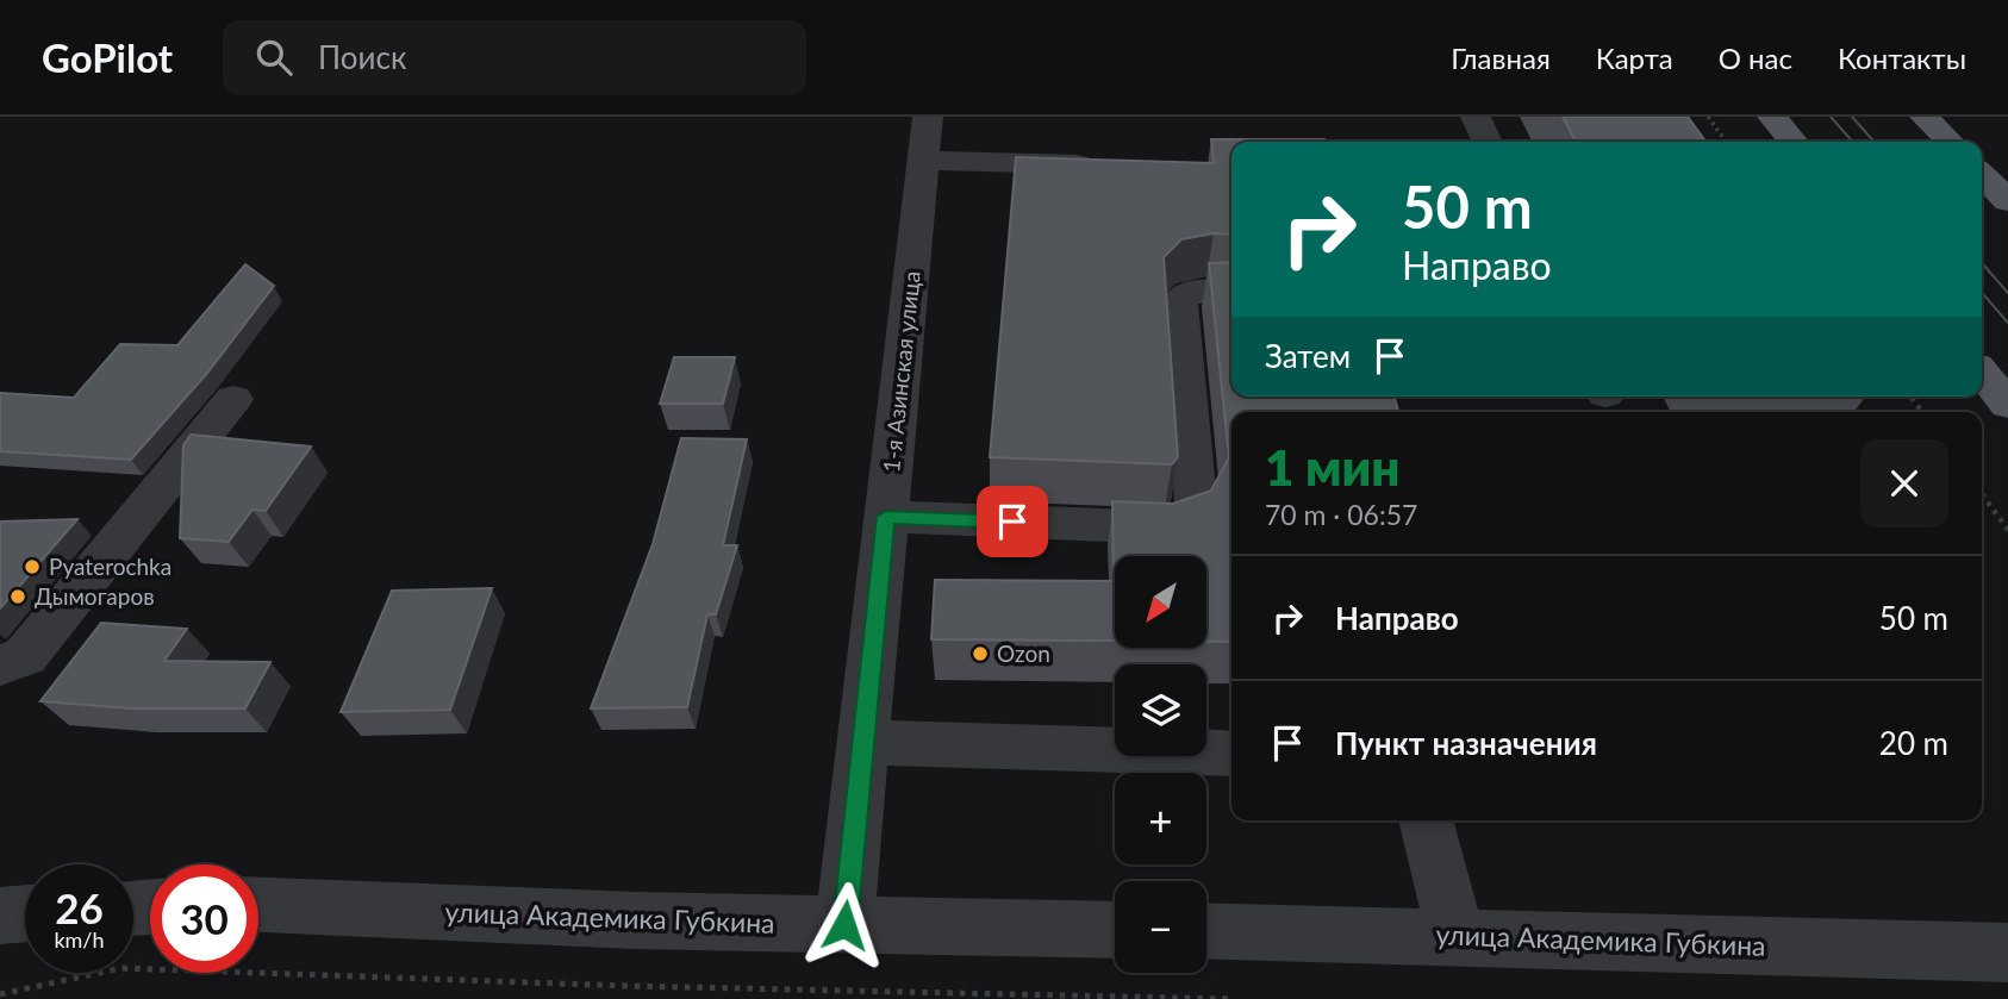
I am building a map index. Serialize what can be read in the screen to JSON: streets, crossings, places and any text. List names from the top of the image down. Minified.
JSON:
{"streets":{"street":["1-я Азинская улица","улица Академика Губкина"]},"crossings":[["1-я Азинская улица","улица Академика Губкина"]],"places":["Pyaterochka","Дымогаров","Ozon"],"north":"bottom left","page":{"header":"GoPilot","search":"Поиск","nav":["Главная","Карта","О нас","Контакты"],"turn":["50 m","Направо"],"then":"Затем","heading":["1 мин","70 m · 06:57"],"list":[{"name":"Направо","value":"50 m"},{"name":"Пункт назначения","value":"20 m"}],"map_buttons":["+","−"],"speed":"26 km/h","limit":"30"}}
